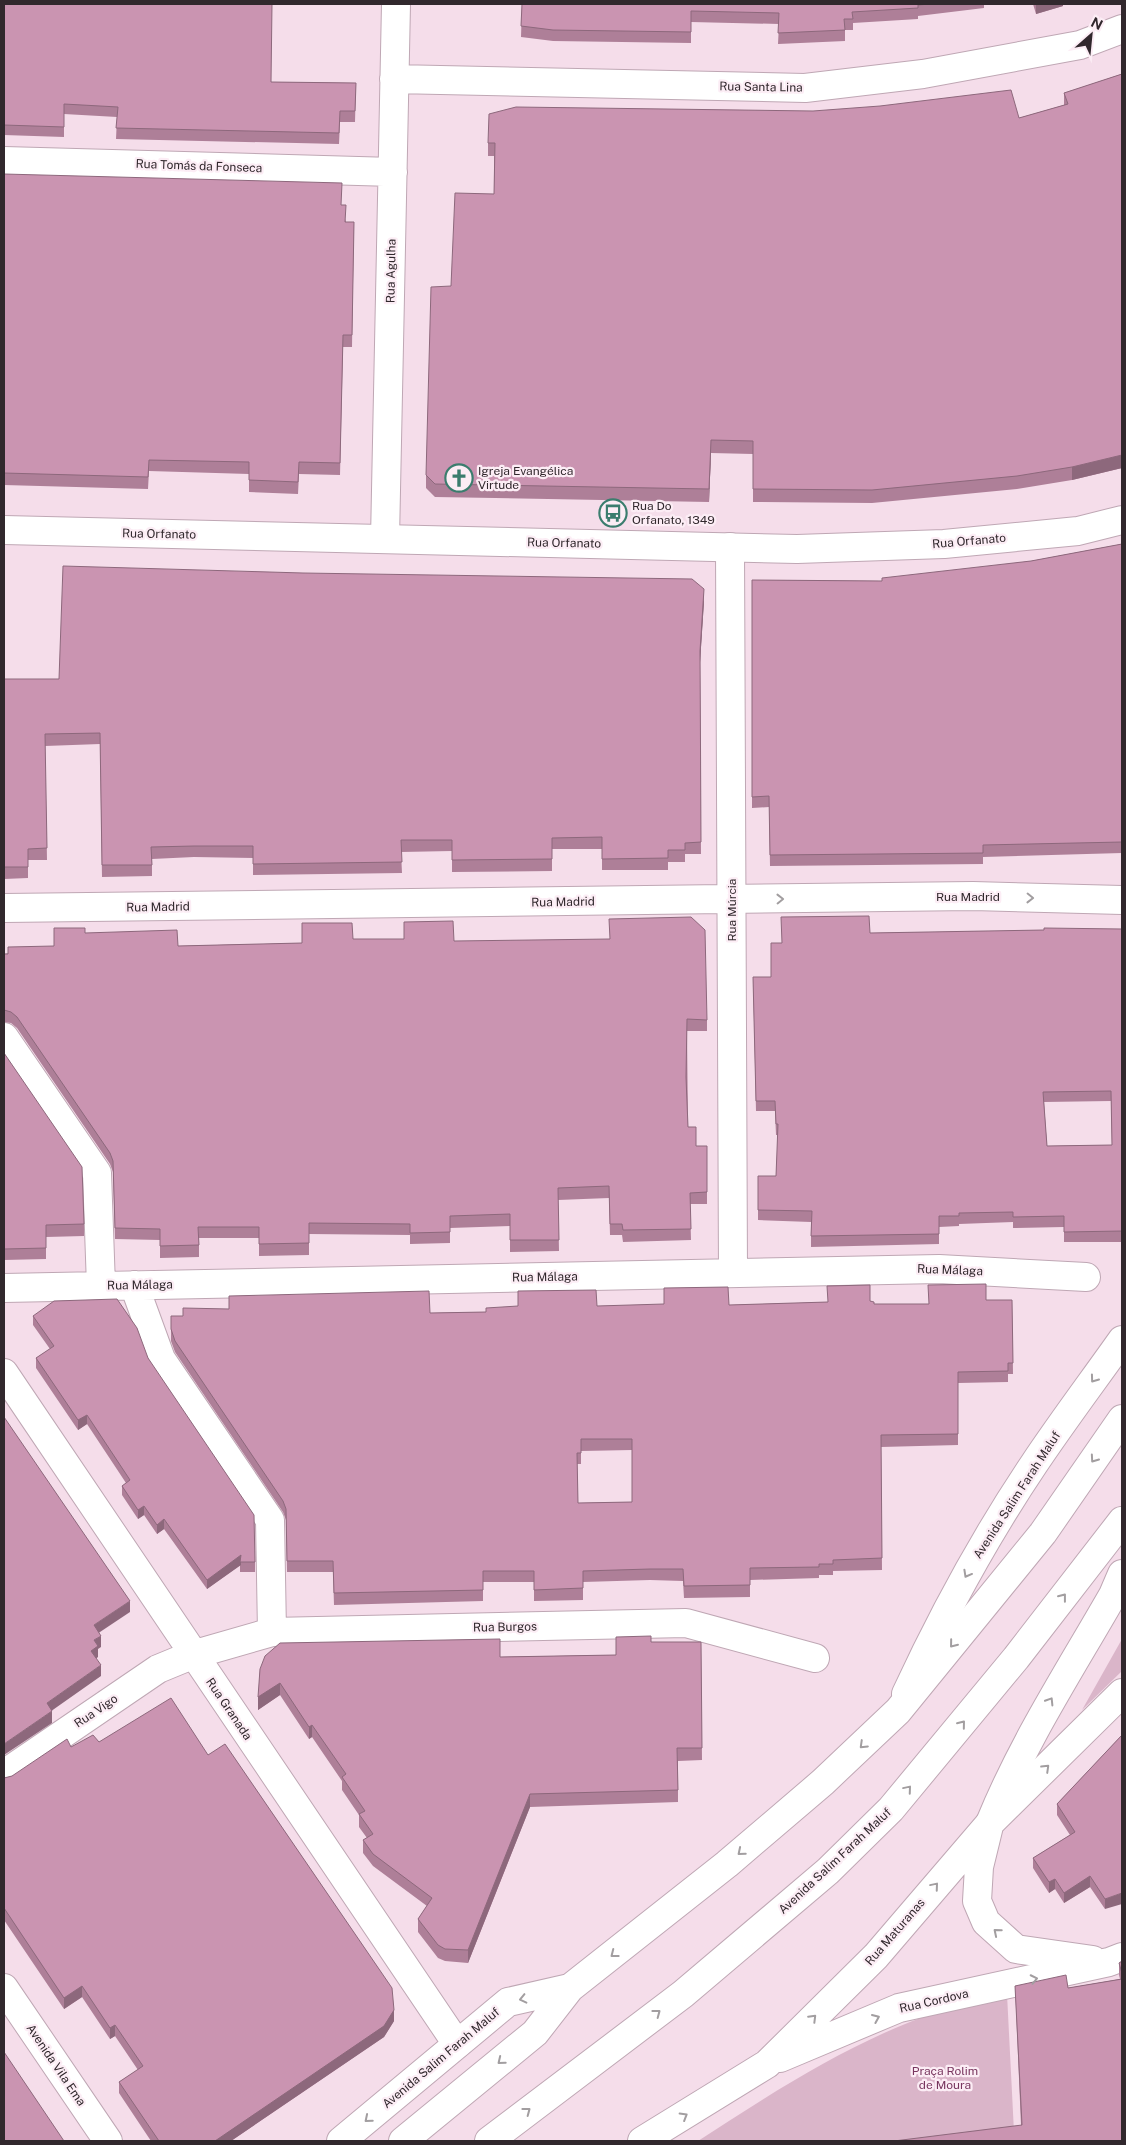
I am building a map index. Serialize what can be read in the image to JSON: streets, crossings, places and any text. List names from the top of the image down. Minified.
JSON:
{"streets":{"main road":["Rua Santa Lina","Rua Tomás da Fonseca","Rua Agulha","Rua Orfanato","Rua Madrid","Rua Múrcia","Rua Málaga","Avenida Salim Farah Maluf","Rua Burgos","Rua Granada","Rua Vigo","Rua Maturanas","Rua Cordova","Avenida Vila Ema"]},"crossings":[["Rua Santa Lina","Rua Agulha"],["Rua Tomás da Fonseca","Rua Agulha"],["Rua Agulha","Rua Orfanato"],["Rua Orfanato","Rua Múrcia"],["Rua Madrid","Rua Múrcia"],["Rua Múrcia","Rua Málaga"],["Avenida Salim Farah Maluf","Rua Granada"],["Rua Burgos","Rua Granada"],["Rua Burgos","Rua Vigo"],["Rua Granada","Rua Vigo"],["Rua Maturanas","Rua Cordova"]],"parks":["Praça Rolim de Moura"],"places":{"church":["Igreja Evangélica Virtude"],"bus stop":["Rua Do Orfanato, 1349"]},"north":"top right"}
